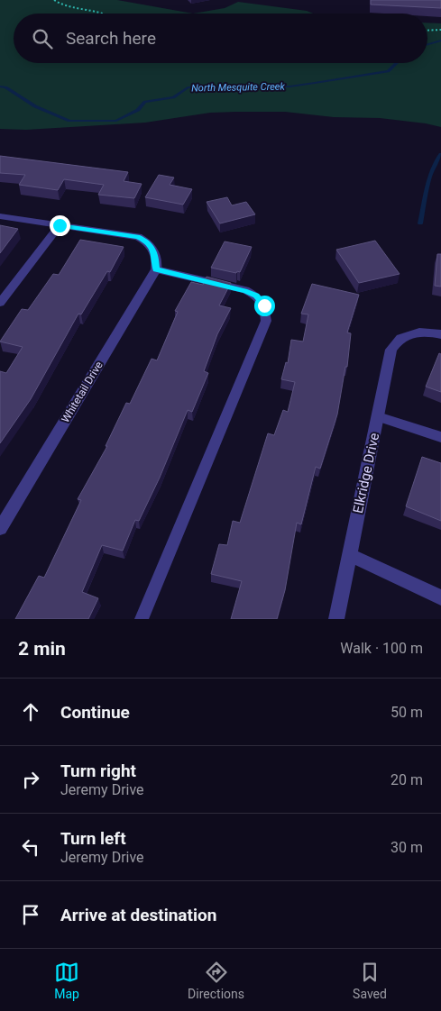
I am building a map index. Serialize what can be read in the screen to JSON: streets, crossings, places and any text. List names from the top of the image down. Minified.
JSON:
{"streets":{"street":["Whitetail Drive","Elkridge Drive"]},"water":["North Mesquite Creek"],"page":{"search":"Search here","heading":["2 min","Walk · 100 m"],"list":[["Continue","50 m"],["Turn right","Jeremy Drive","20 m"],["Turn left","Jeremy Drive","30 m"],"Arrive at destination"],"nav":["Map","Directions","Saved"]}}
